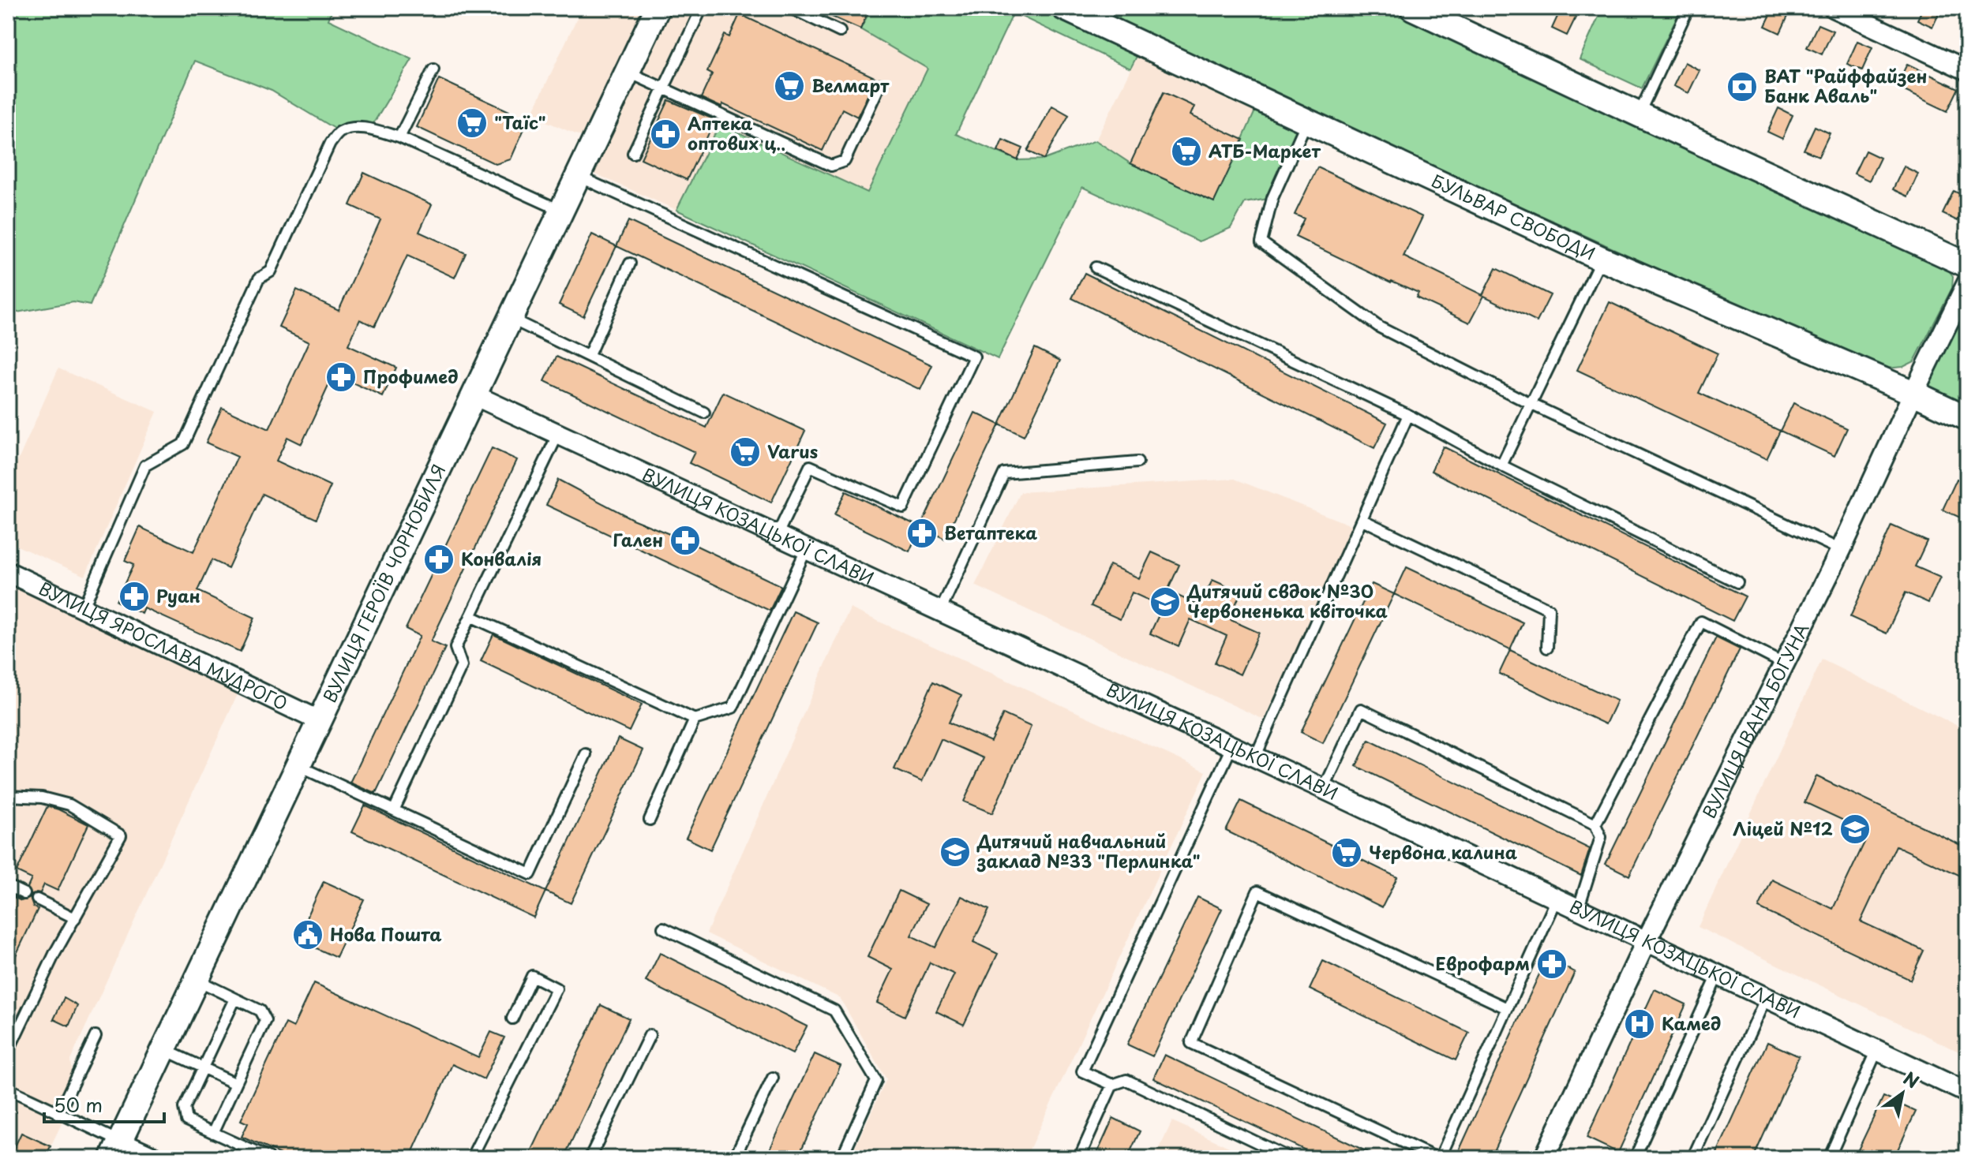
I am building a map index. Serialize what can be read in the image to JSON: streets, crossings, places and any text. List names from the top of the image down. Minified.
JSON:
{"streets":{"street":["БУЛЬВАР СВОБОДИ","ВУЛИЦЯ КОЗАЦЬКОЇ СЛАВИ","ВУЛИЦЯ ГЕРОЇВ ЧОРНОБИЛЯ","ВУЛИЦЯ ЯРОСЛАВА МУДРОГО","ВУЛИЦЯ ІВАНА БОГУНА"]},"crossings":[["БУЛЬВАР СВОБОДИ","ВУЛИЦЯ ІВАНА БОГУНА"],["ВУЛИЦЯ КОЗАЦЬКОЇ СЛАВИ","ВУЛИЦЯ ГЕРОЇВ ЧОРНОБИЛЯ"],["ВУЛИЦЯ КОЗАЦЬКОЇ СЛАВИ","ВУЛИЦЯ ІВАНА БОГУНА"],["ВУЛИЦЯ ГЕРОЇВ ЧОРНОБИЛЯ","ВУЛИЦЯ ЯРОСЛАВА МУДРОГО"]],"places":{"supermarket":["Велмарт","\"Таїс\"","АТБ-Маркет","Varus","Червона калина"],"bank":["ВАТ \"Райффайзен Банк Аваль\""],"pharmacy":["Аптека оптових ц‥","Профимед","Ветаптека","Гален","Конвалія","Руан","Еврофарм"],"school or university":["Дитячий свдок №30 Червоненька квіточка","Ліцей №12","Дитячий навчальний заклад №33 \"Перлинка\""],"public building":["Нова Пошта"],"hospital":["Камед"]},"scale_bar":"50 m","north":"top right"}
